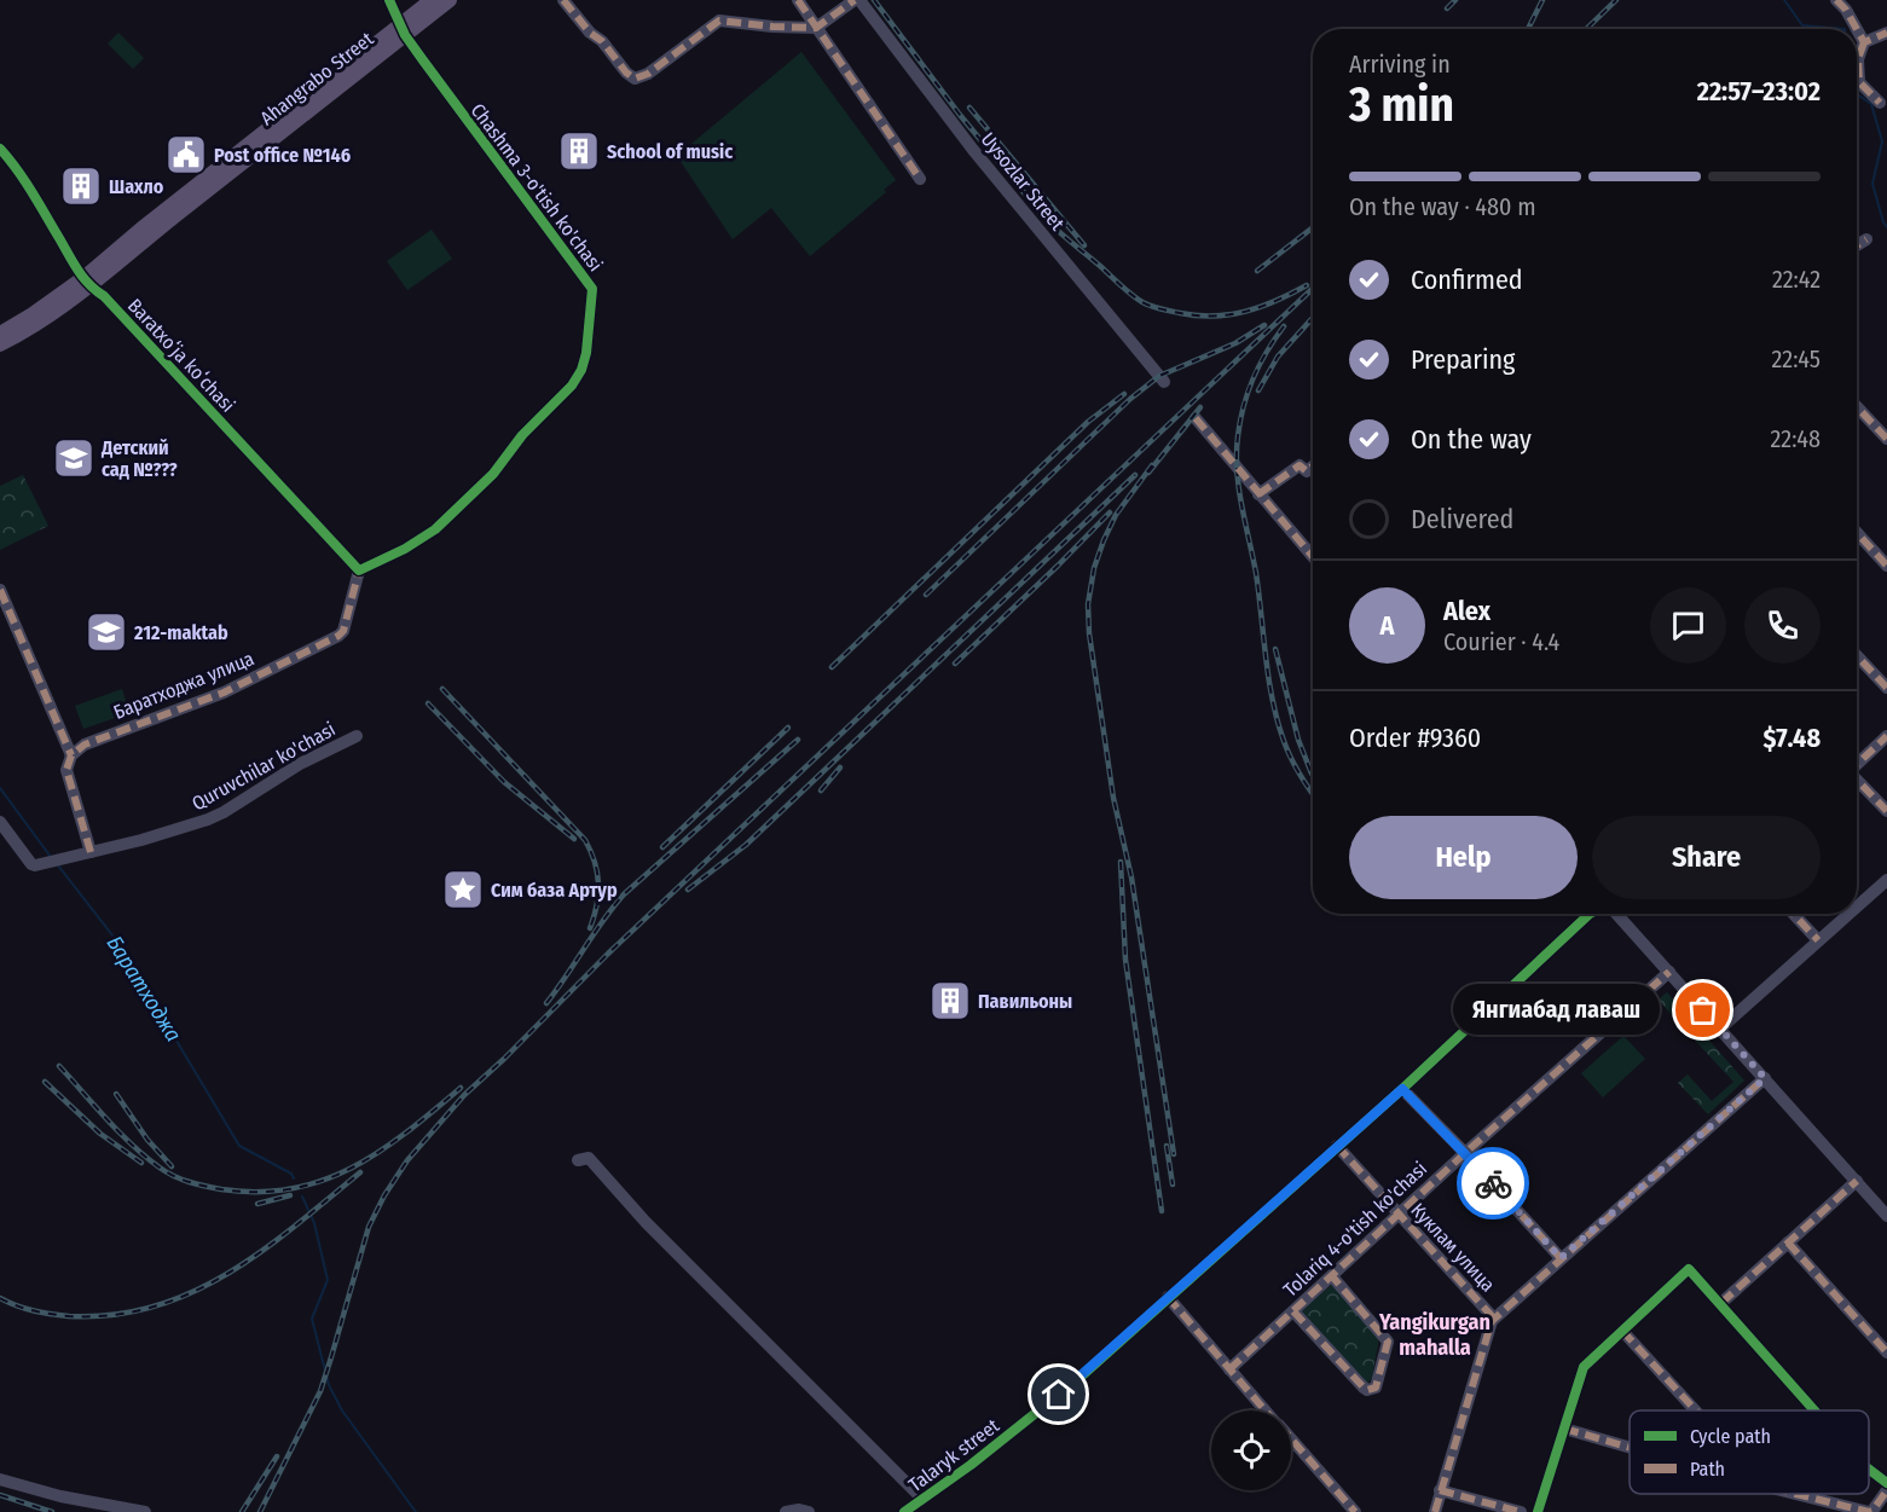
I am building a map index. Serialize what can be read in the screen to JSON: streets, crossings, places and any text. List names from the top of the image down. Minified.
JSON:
{"streets":{"main road":["Ahangrabo Street"],"street":["Uysozlar Street","Chashma 3-o'tish ko'chasi","Baratxoʻja koʻchasi","Баратходжа улица","Quruvchilar ko'chasi","Tolariq 4-o'tish ko'chasi","Куклам улица","Talaryk street"]},"crossings":[["Ahangrabo Street","Chashma 3-o'tish ko'chasi"],["Ahangrabo Street","Baratxoʻja koʻchasi"],["Chashma 3-o'tish ko'chasi","Baratxoʻja koʻchasi"],["Chashma 3-o'tish ko'chasi","Баратходжа улица"],["Baratxoʻja koʻchasi","Баратходжа улица"],["Tolariq 4-o'tish ko'chasi","Куклам улица"],["Куклам улица","Talaryk street"]],"districts":["Yangikurgan mahalla"],"water":["Баратходжа"],"places":{"building":["School of music","Шахло","Павильоны"],"public building":["Post office №146"],"school or university":["Детский сад №???","212-maktab"],"place":["Сим база Артур"],"other":["Янгиабад лаваш"]},"legend":["Cycle path","Path"],"page":{"heading":["3 min","Arriving in","22:57–23:02"],"panel":["Alex","Courier · 4.4","Order #9360","$7.48"],"bar":"On the way · 480 m","list":[["Confirmed","22:42"],["Preparing","22:45"],["On the way","22:48"],"Delivered"],"round":"A","buttons":["Help","Share"],"bubble":"Янгиабад лаваш"}}
